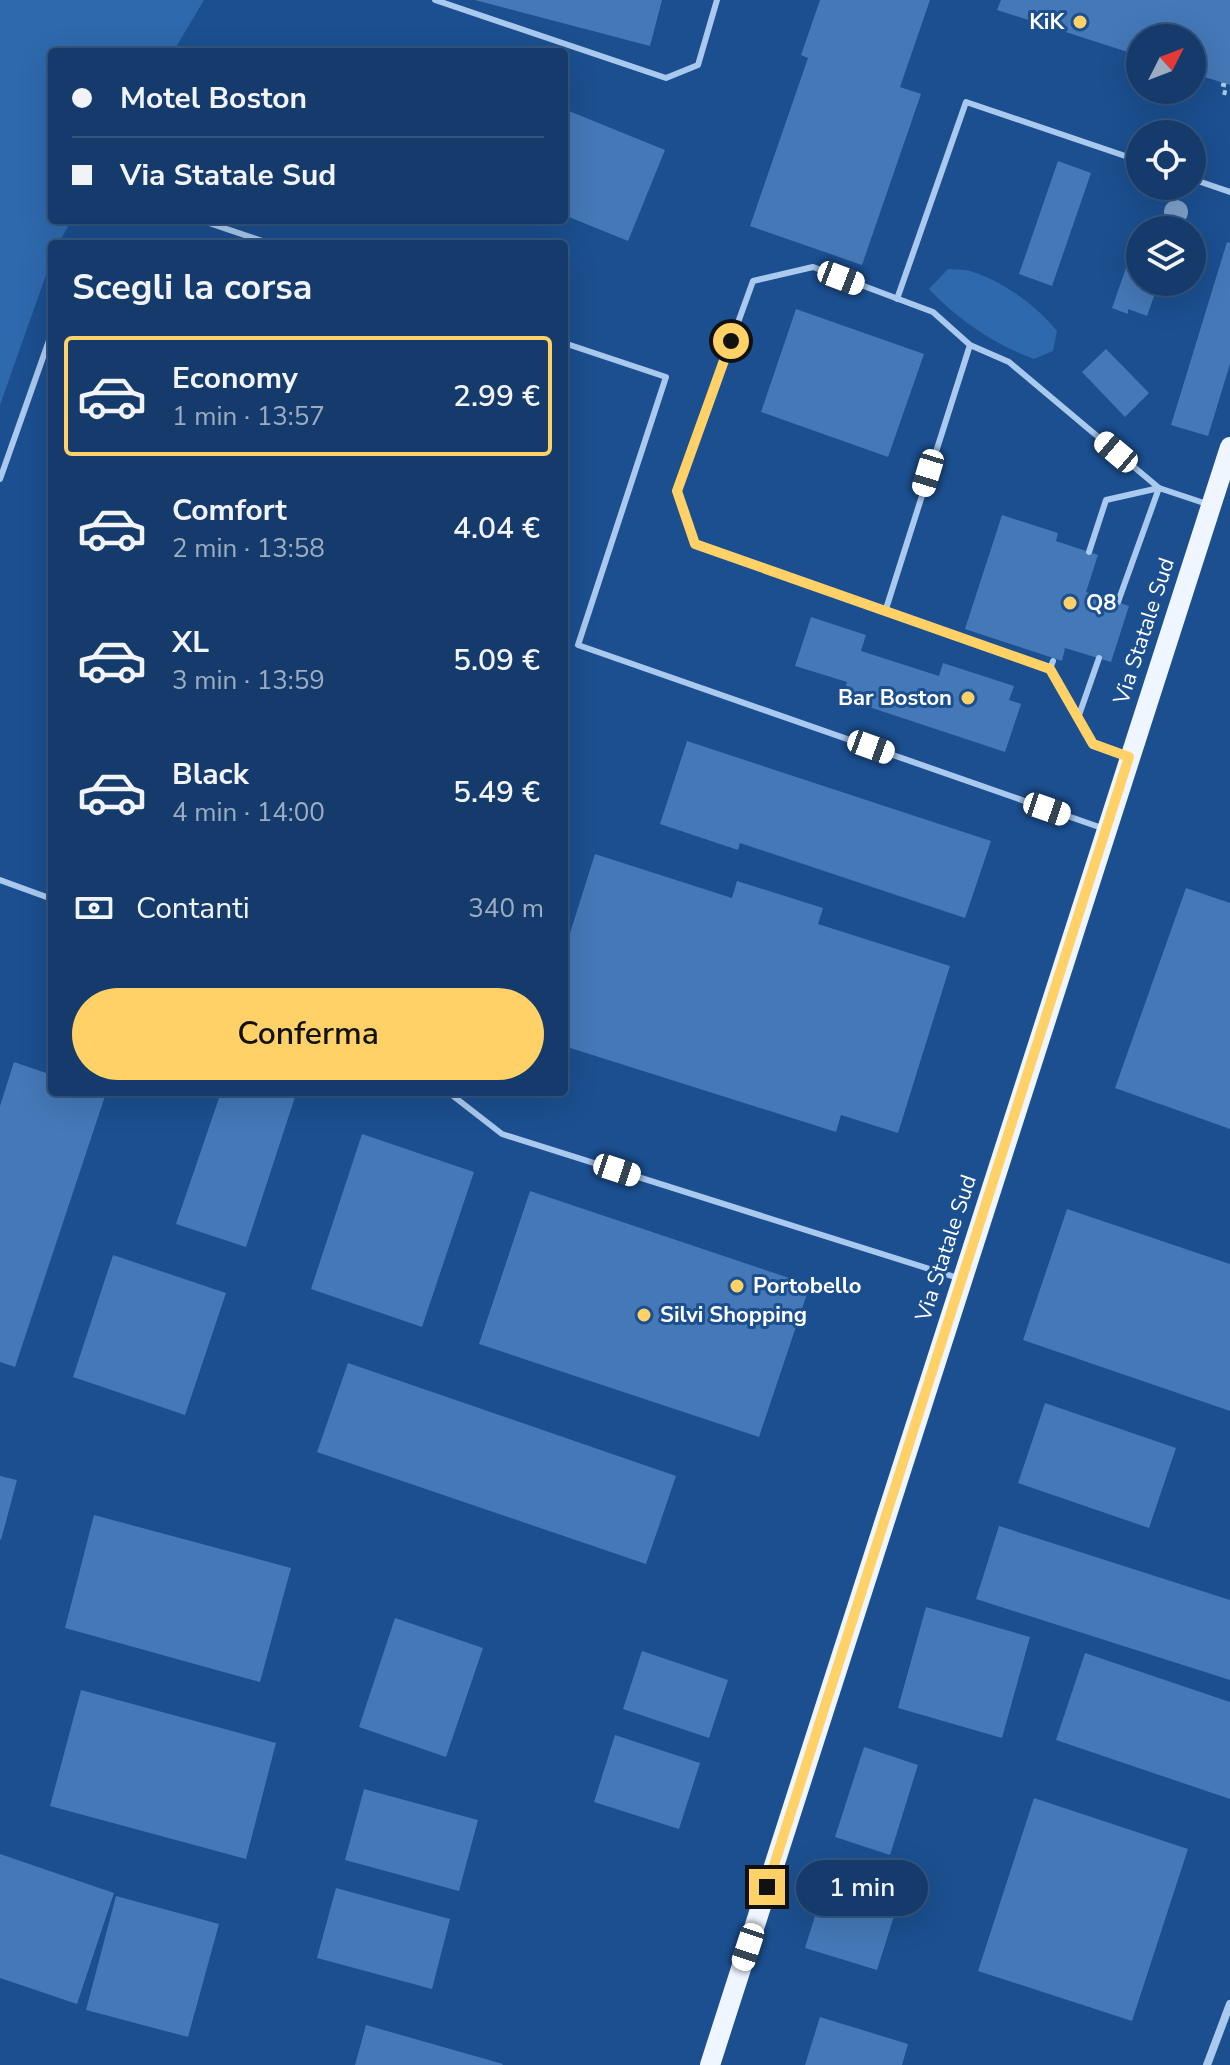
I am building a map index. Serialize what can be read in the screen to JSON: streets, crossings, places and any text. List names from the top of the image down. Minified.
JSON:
{"streets":{"main road":["Via Statale Sud"]},"places":["KiK","Q8","Bar Boston","Portobello","Silvi Shopping"],"north":"top right","page":{"banner":["Motel Boston","Via Statale Sud"],"heading":"Scegli la corsa","list":[{"name":"Economy","note":"1 min · 13:57","value":"2.99 €"},{"name":"Comfort","note":"2 min · 13:58","value":"4.04 €"},{"name":"XL","note":"3 min · 13:59","value":"5.09 €"},{"name":"Black","note":"4 min · 14:00","value":"5.49 €"}],"pay":["Contanti","340 m"],"buttons":"Conferma","bubble":"1 min"}}
